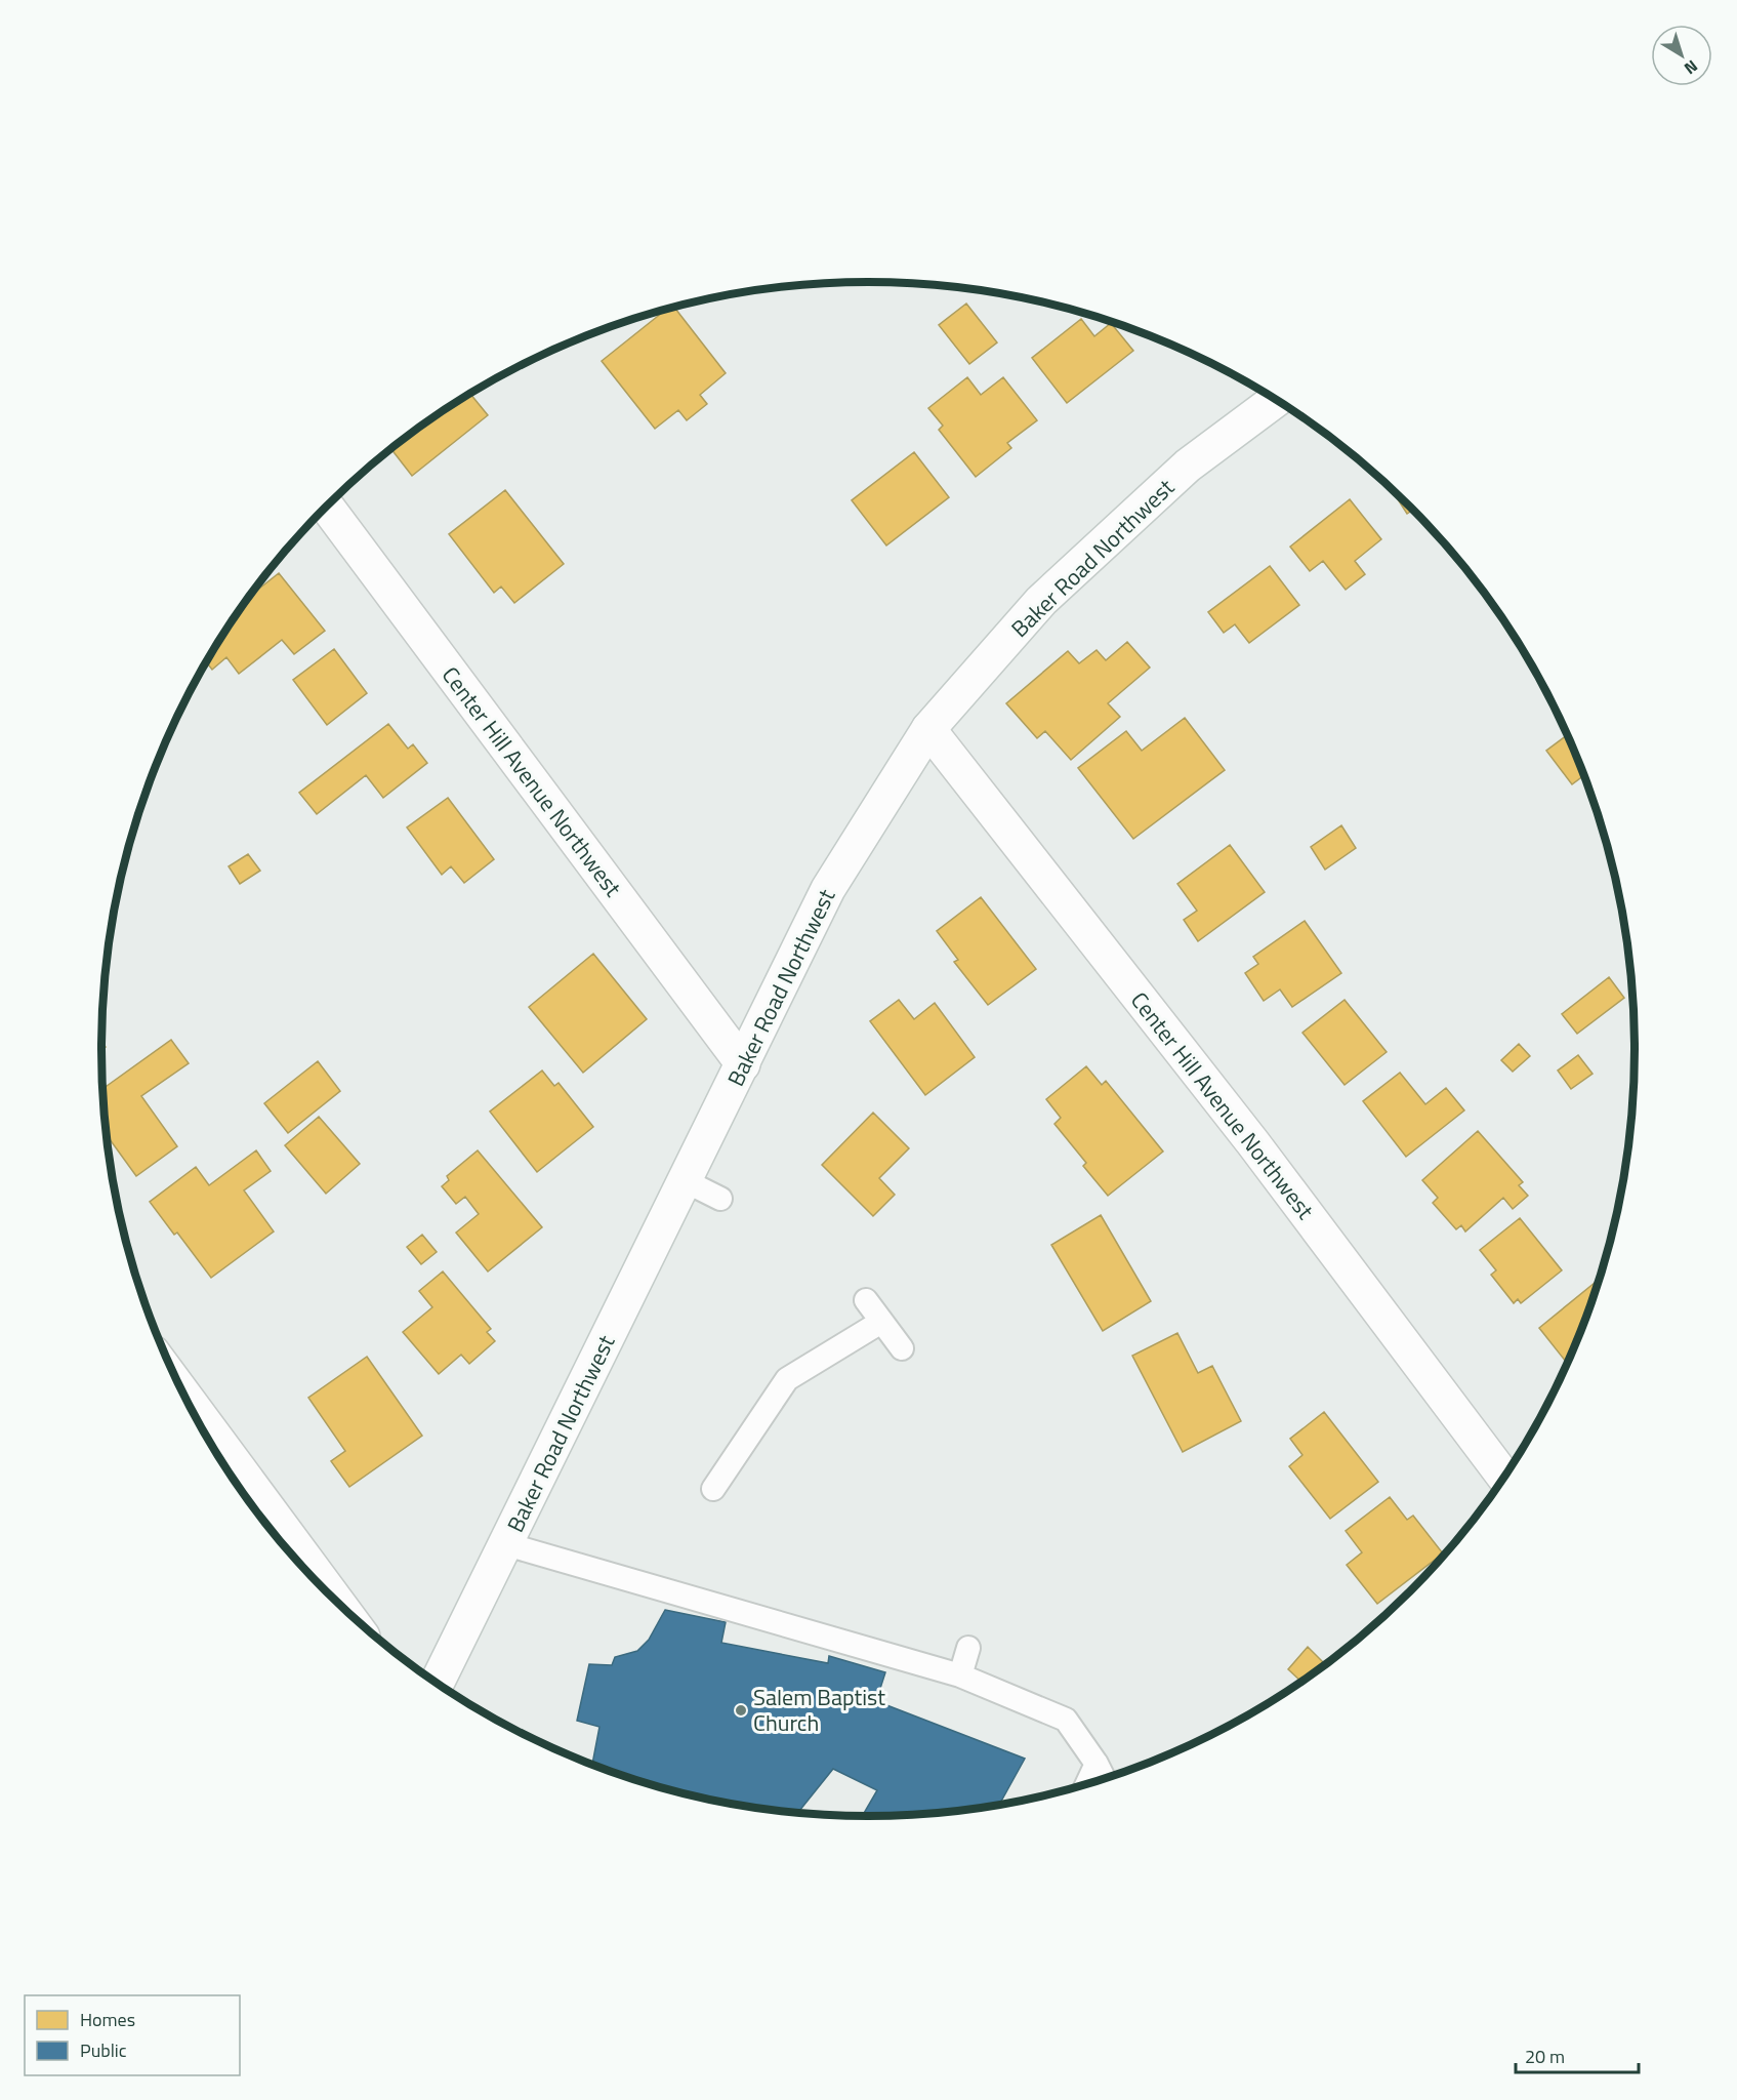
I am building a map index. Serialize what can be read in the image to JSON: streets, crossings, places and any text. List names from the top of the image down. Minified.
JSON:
{"streets":{"street":["Baker Road Northwest","Center Hill Avenue Northwest"]},"crossings":[["Baker Road Northwest","Center Hill Avenue Northwest"]],"places":["Salem Baptist Church"],"legend":["Homes","Public"],"scale_bar":"20 m","north":"bottom right"}
